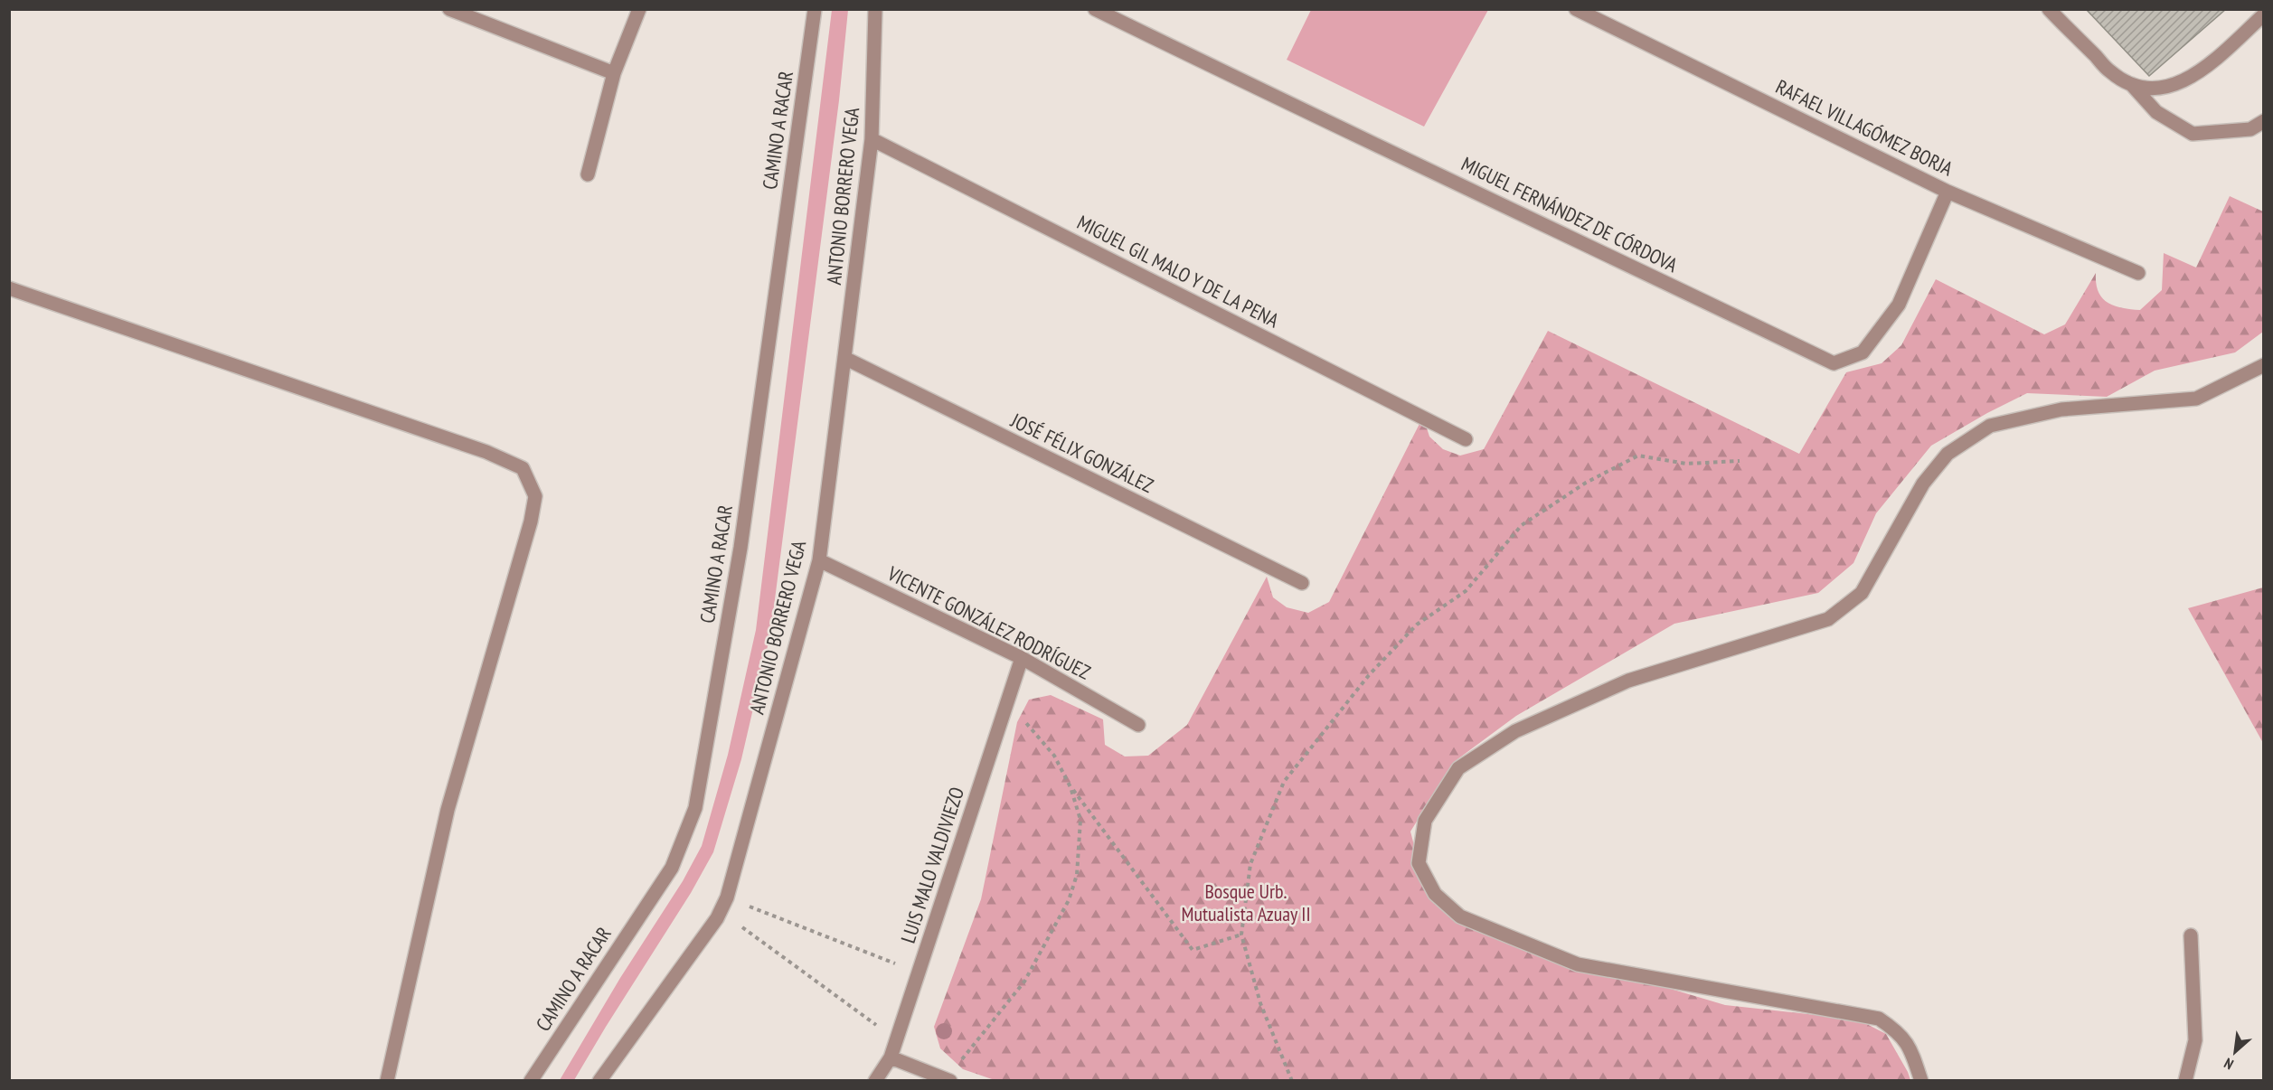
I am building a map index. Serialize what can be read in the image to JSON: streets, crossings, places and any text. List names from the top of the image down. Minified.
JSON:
{"streets":{"street":["RAFAEL VILLAGÓMEZ BORJA","CAMINO A RACAR","ANTONIO BORRERO VEGA","MIGUEL FERNÁNDEZ DE CÓRDOVA","MIGUEL GIL MALO Y DE LA PENA","JOSÉ FÉLIX GONZÁLEZ","VICENTE GONZÁLEZ RODRÍGUEZ","LUIS MALO VALDIVIEZO"]},"crossings":[["RAFAEL VILLAGÓMEZ BORJA","MIGUEL FERNÁNDEZ DE CÓRDOVA"],["ANTONIO BORRERO VEGA","MIGUEL GIL MALO Y DE LA PENA"],["ANTONIO BORRERO VEGA","JOSÉ FÉLIX GONZÁLEZ"],["ANTONIO BORRERO VEGA","VICENTE GONZÁLEZ RODRÍGUEZ"],["VICENTE GONZÁLEZ RODRÍGUEZ","LUIS MALO VALDIVIEZO"]],"parks":["Bosque Urb. Mutualista Azuay II"],"north":"bottom left"}
